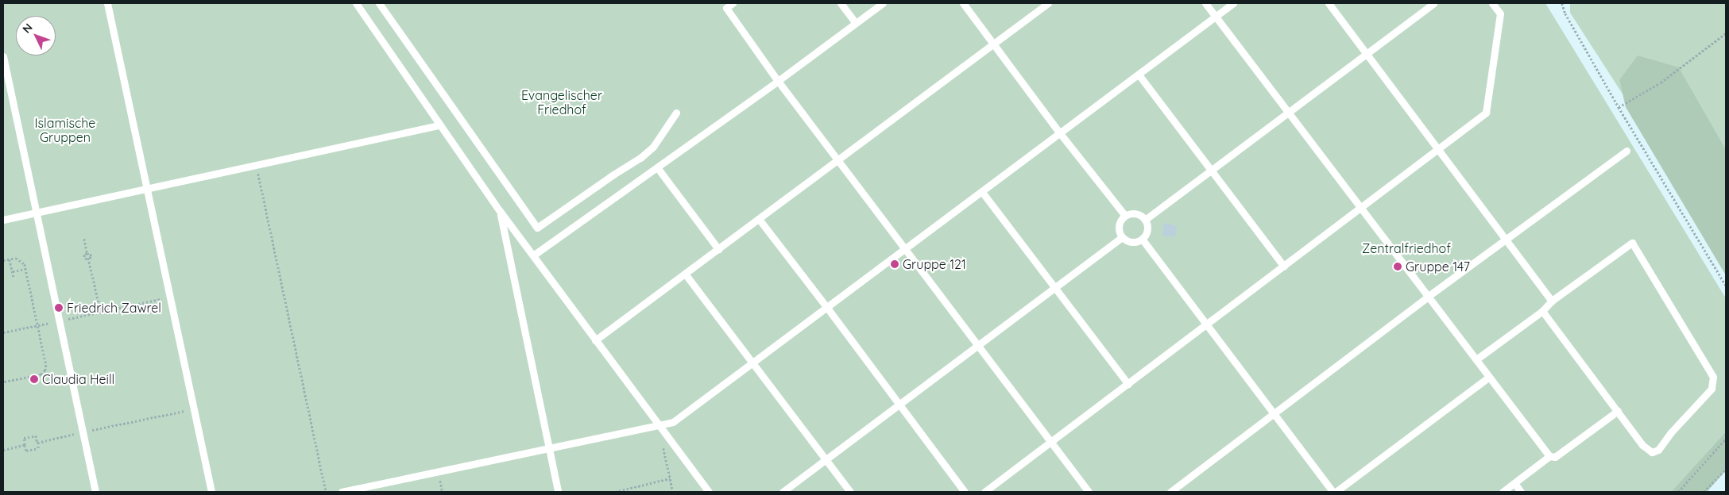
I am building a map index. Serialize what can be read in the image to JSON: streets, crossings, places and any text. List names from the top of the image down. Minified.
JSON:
{"parks":["Evangelischer Friedhof","Islamische Gruppen","Zentralfriedhof"],"places":["Gruppe 121","Gruppe 147","Friedrich Zawrel","Claudia Heill"],"north":"top left"}
